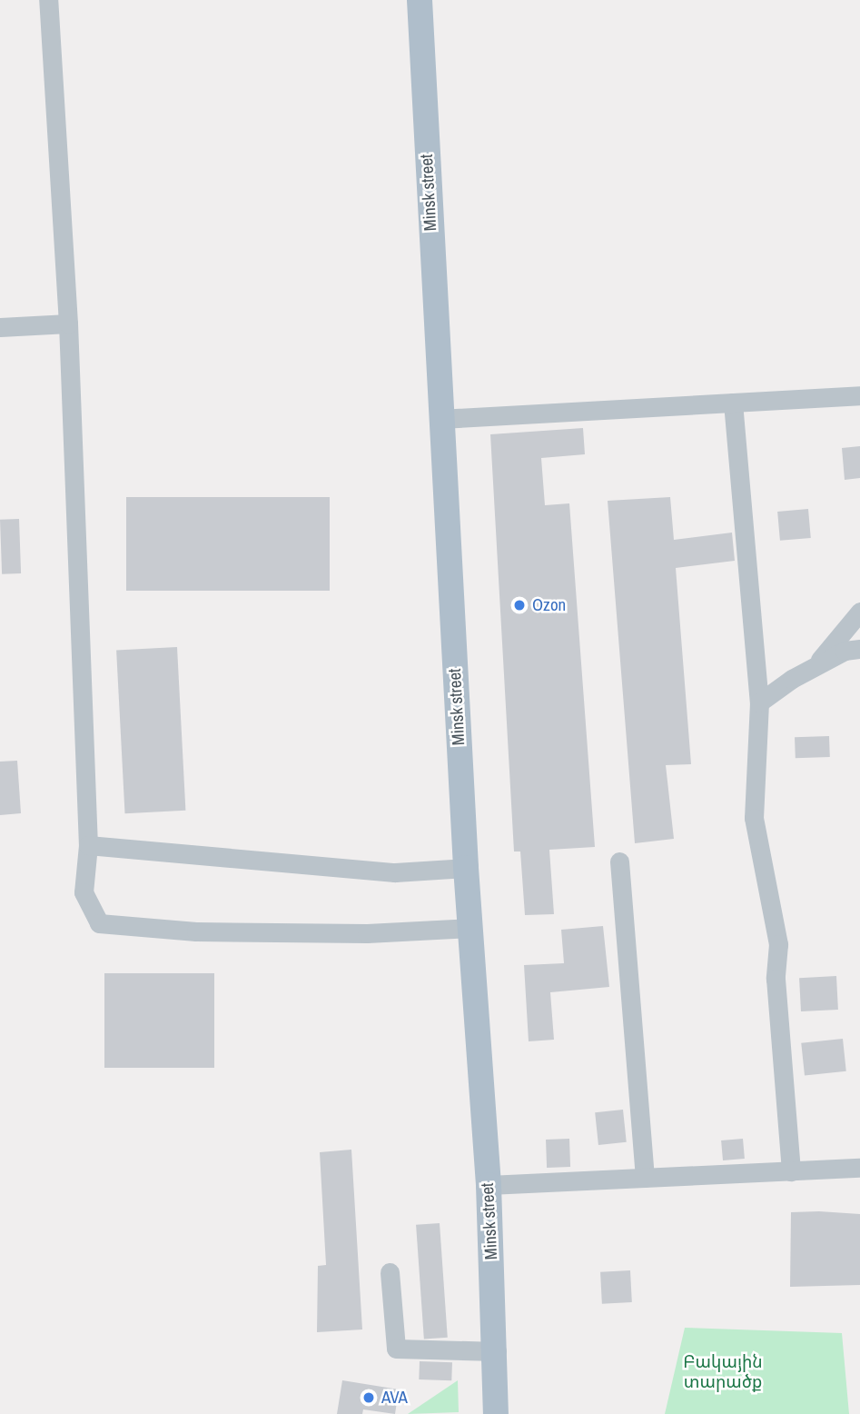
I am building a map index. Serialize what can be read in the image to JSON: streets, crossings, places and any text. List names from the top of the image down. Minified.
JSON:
{"streets":{"main road":["Minsk street"]},"parks":["Բակային տարածք"],"places":["Ozon","AVA"]}
